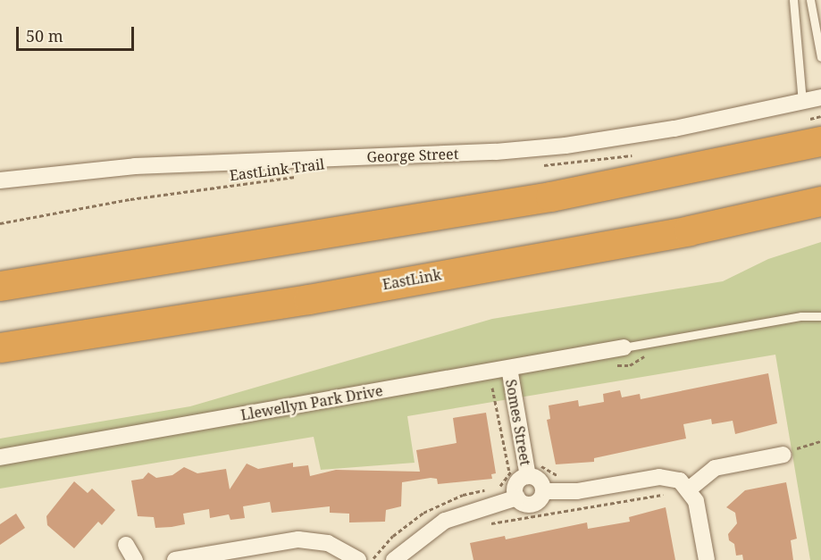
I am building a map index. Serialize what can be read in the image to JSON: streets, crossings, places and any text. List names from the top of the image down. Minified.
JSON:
{"streets":{"highway":["EastLink"],"street":["George Street","Llewellyn Park Drive","Somes Street"],"path":["EastLink Trail"]},"crossings":[["Llewellyn Park Drive","Somes Street"]],"scale_bar":"50 m"}
